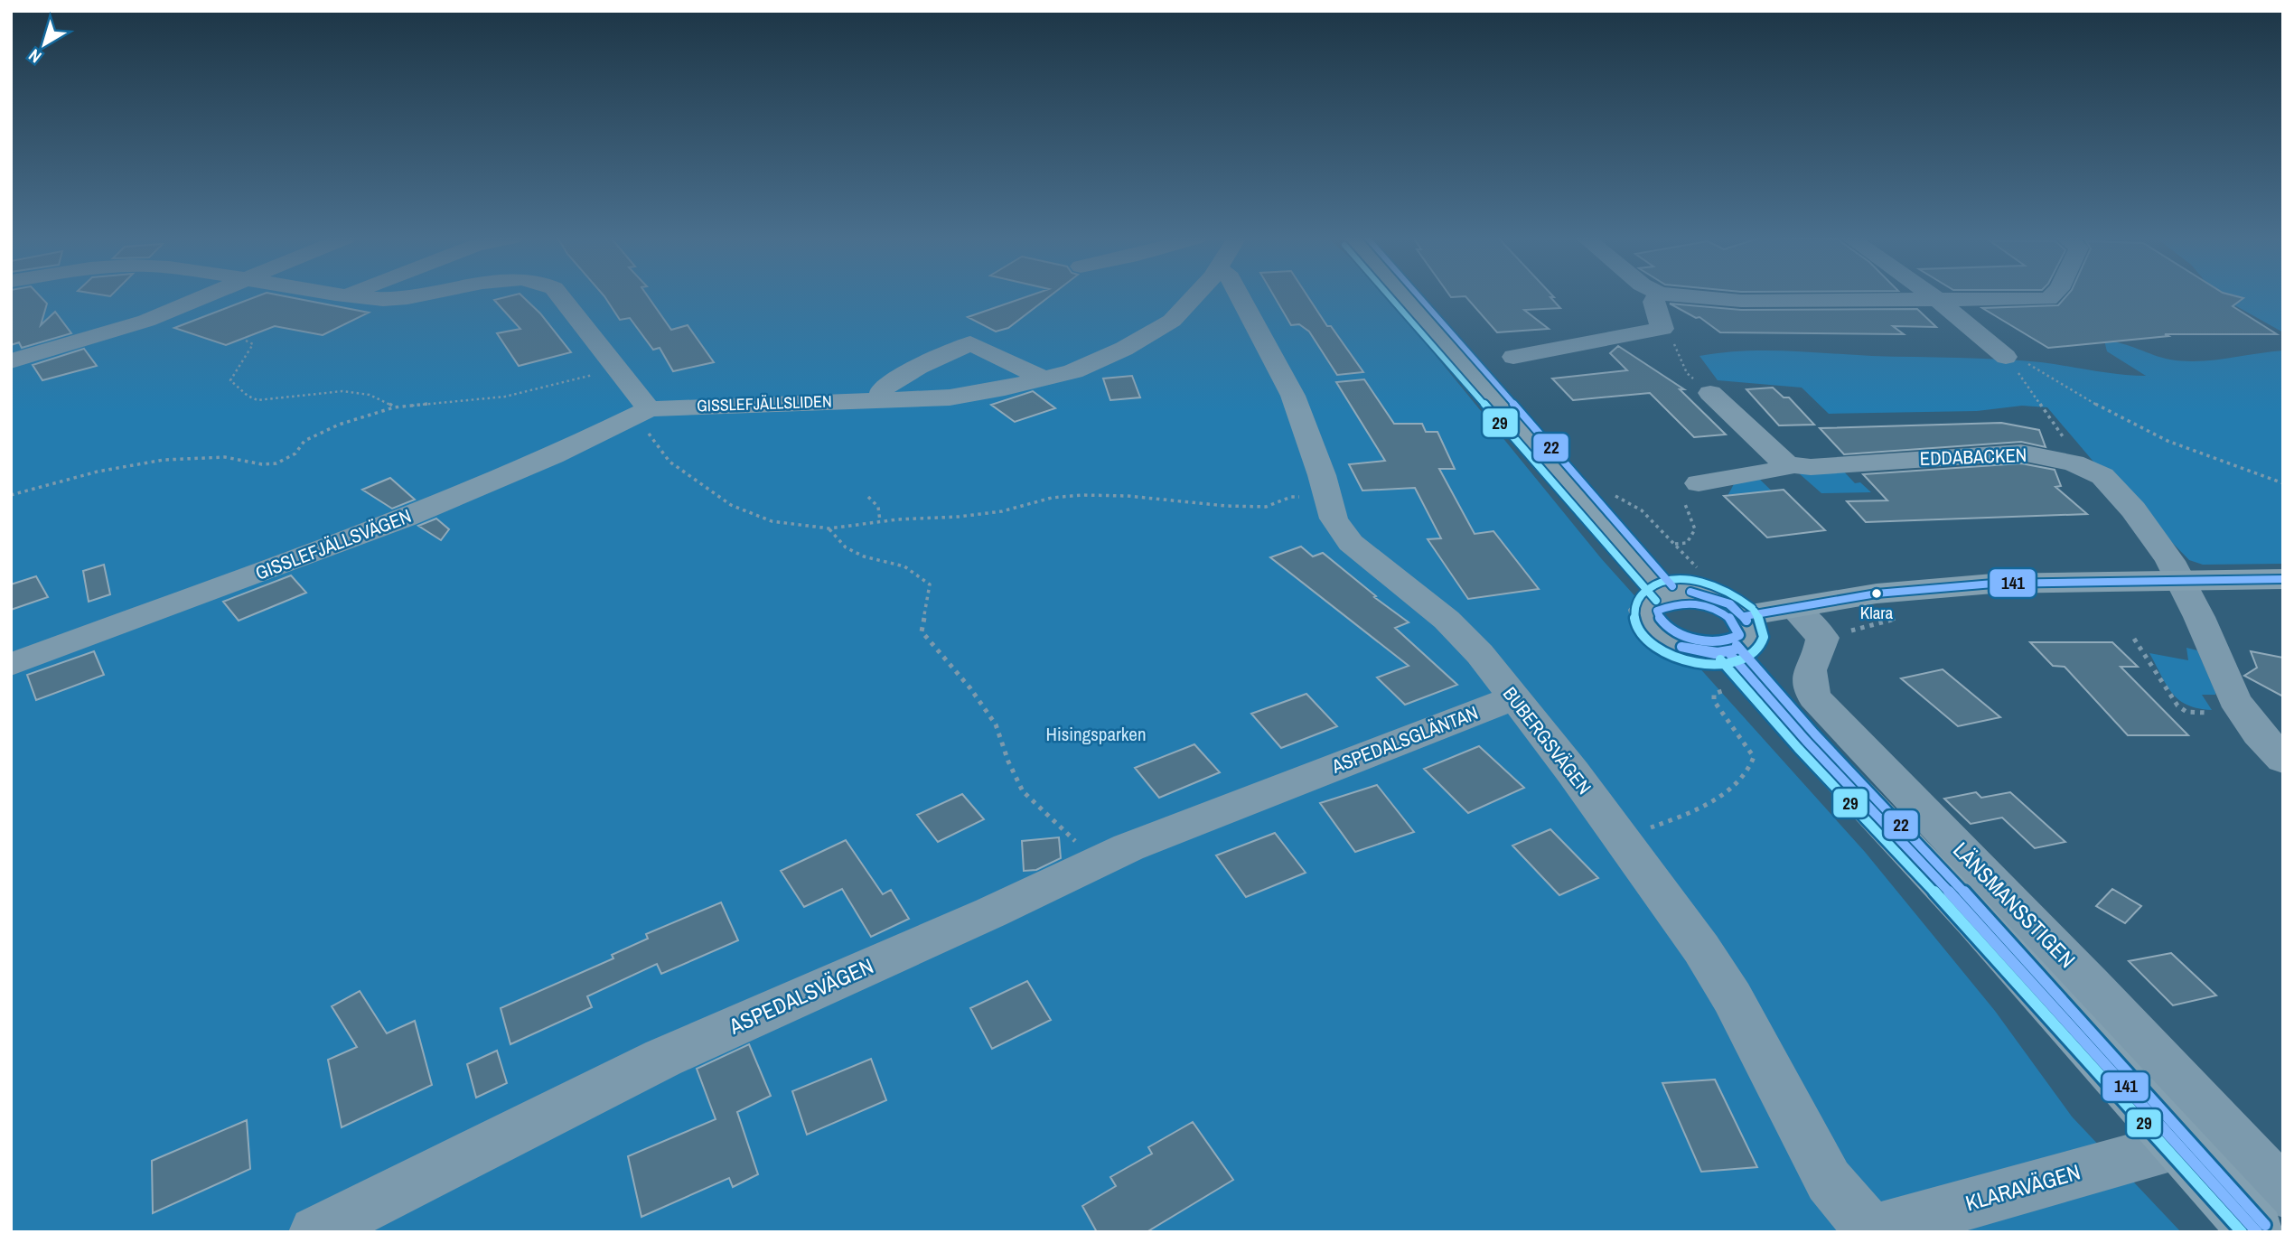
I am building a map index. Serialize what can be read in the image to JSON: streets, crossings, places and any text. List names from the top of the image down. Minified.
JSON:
{"streets":{"street":["GISSLEFJÄLLSLIDEN","EDDABACKEN","GISSLEFJÄLLSVÄGEN","ASPEDALSGLÄNTAN","BUBERGSVÄGEN","LÄNSMANSSTIGEN","ASPEDALSVÄGEN","KLARAVÄGEN"]},"crossings":[["GISSLEFJÄLLSLIDEN","GISSLEFJÄLLSVÄGEN"],["ASPEDALSGLÄNTAN","BUBERGSVÄGEN"],["ASPEDALSGLÄNTAN","ASPEDALSVÄGEN"],["BUBERGSVÄGEN","KLARAVÄGEN"]],"parks":["Hisingsparken"],"places":["Klara"],"lines":["transit line 29","transit line 22","transit line 141"],"north":"bottom left"}
